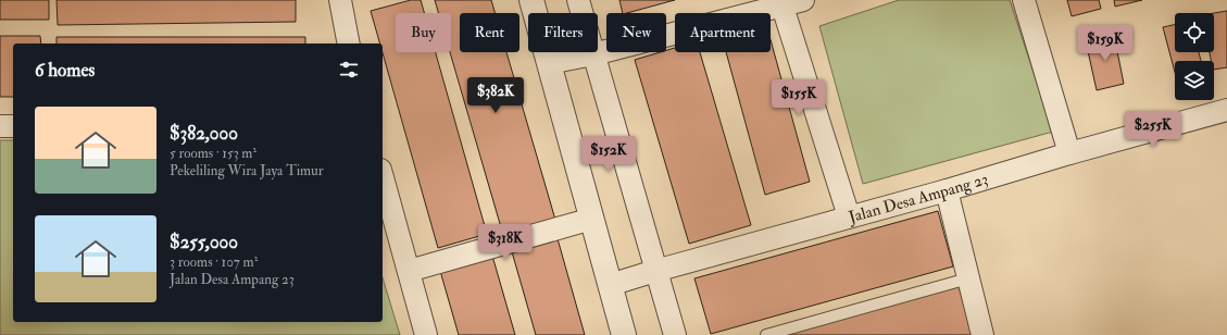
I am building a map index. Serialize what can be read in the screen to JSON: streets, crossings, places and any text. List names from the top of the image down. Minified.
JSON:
{"streets":{"street":["Jalan Desa Ampang 23"]},"page":{"chip":["Buy","Rent","Filters","New","Apartment"],"price":["$159K","$382K","$155K","$255K","$152K","$318K"],"heading":"6 homes","list":[{"name":"$382,000","note":"5 rooms · 153 m² · Pekeliling Wira Jaya Timur"},{"name":"$255,000","note":"3 rooms · 107 m² · Jalan Desa Ampang 23"}]}}
